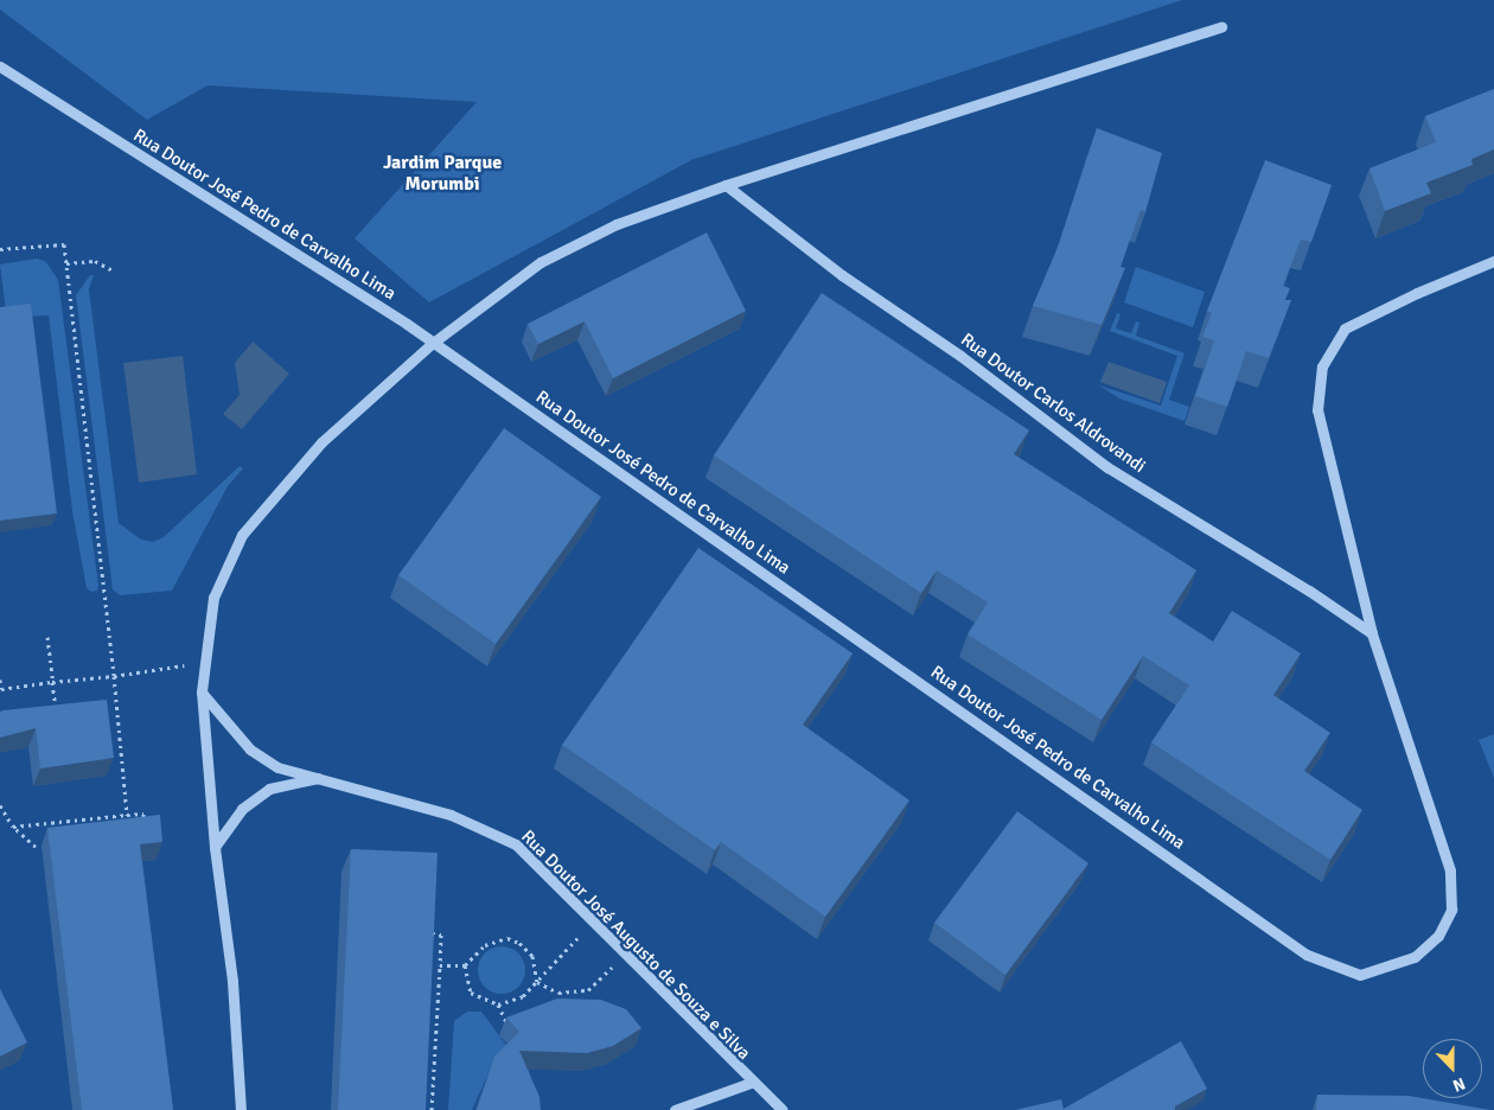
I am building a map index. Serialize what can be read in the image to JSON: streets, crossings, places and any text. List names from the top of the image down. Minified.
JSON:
{"streets":{"street":["Rua Doutor José Pedro de Carvalho Lima","Rua Doutor Carlos Aldrovandi","Rua Doutor José Augusto de Souza e Silva"]},"crossings":[["Rua Doutor José Pedro de Carvalho Lima","Rua Doutor Carlos Aldrovandi"]],"districts":["Jardim Parque Morumbi"],"north":"bottom"}
